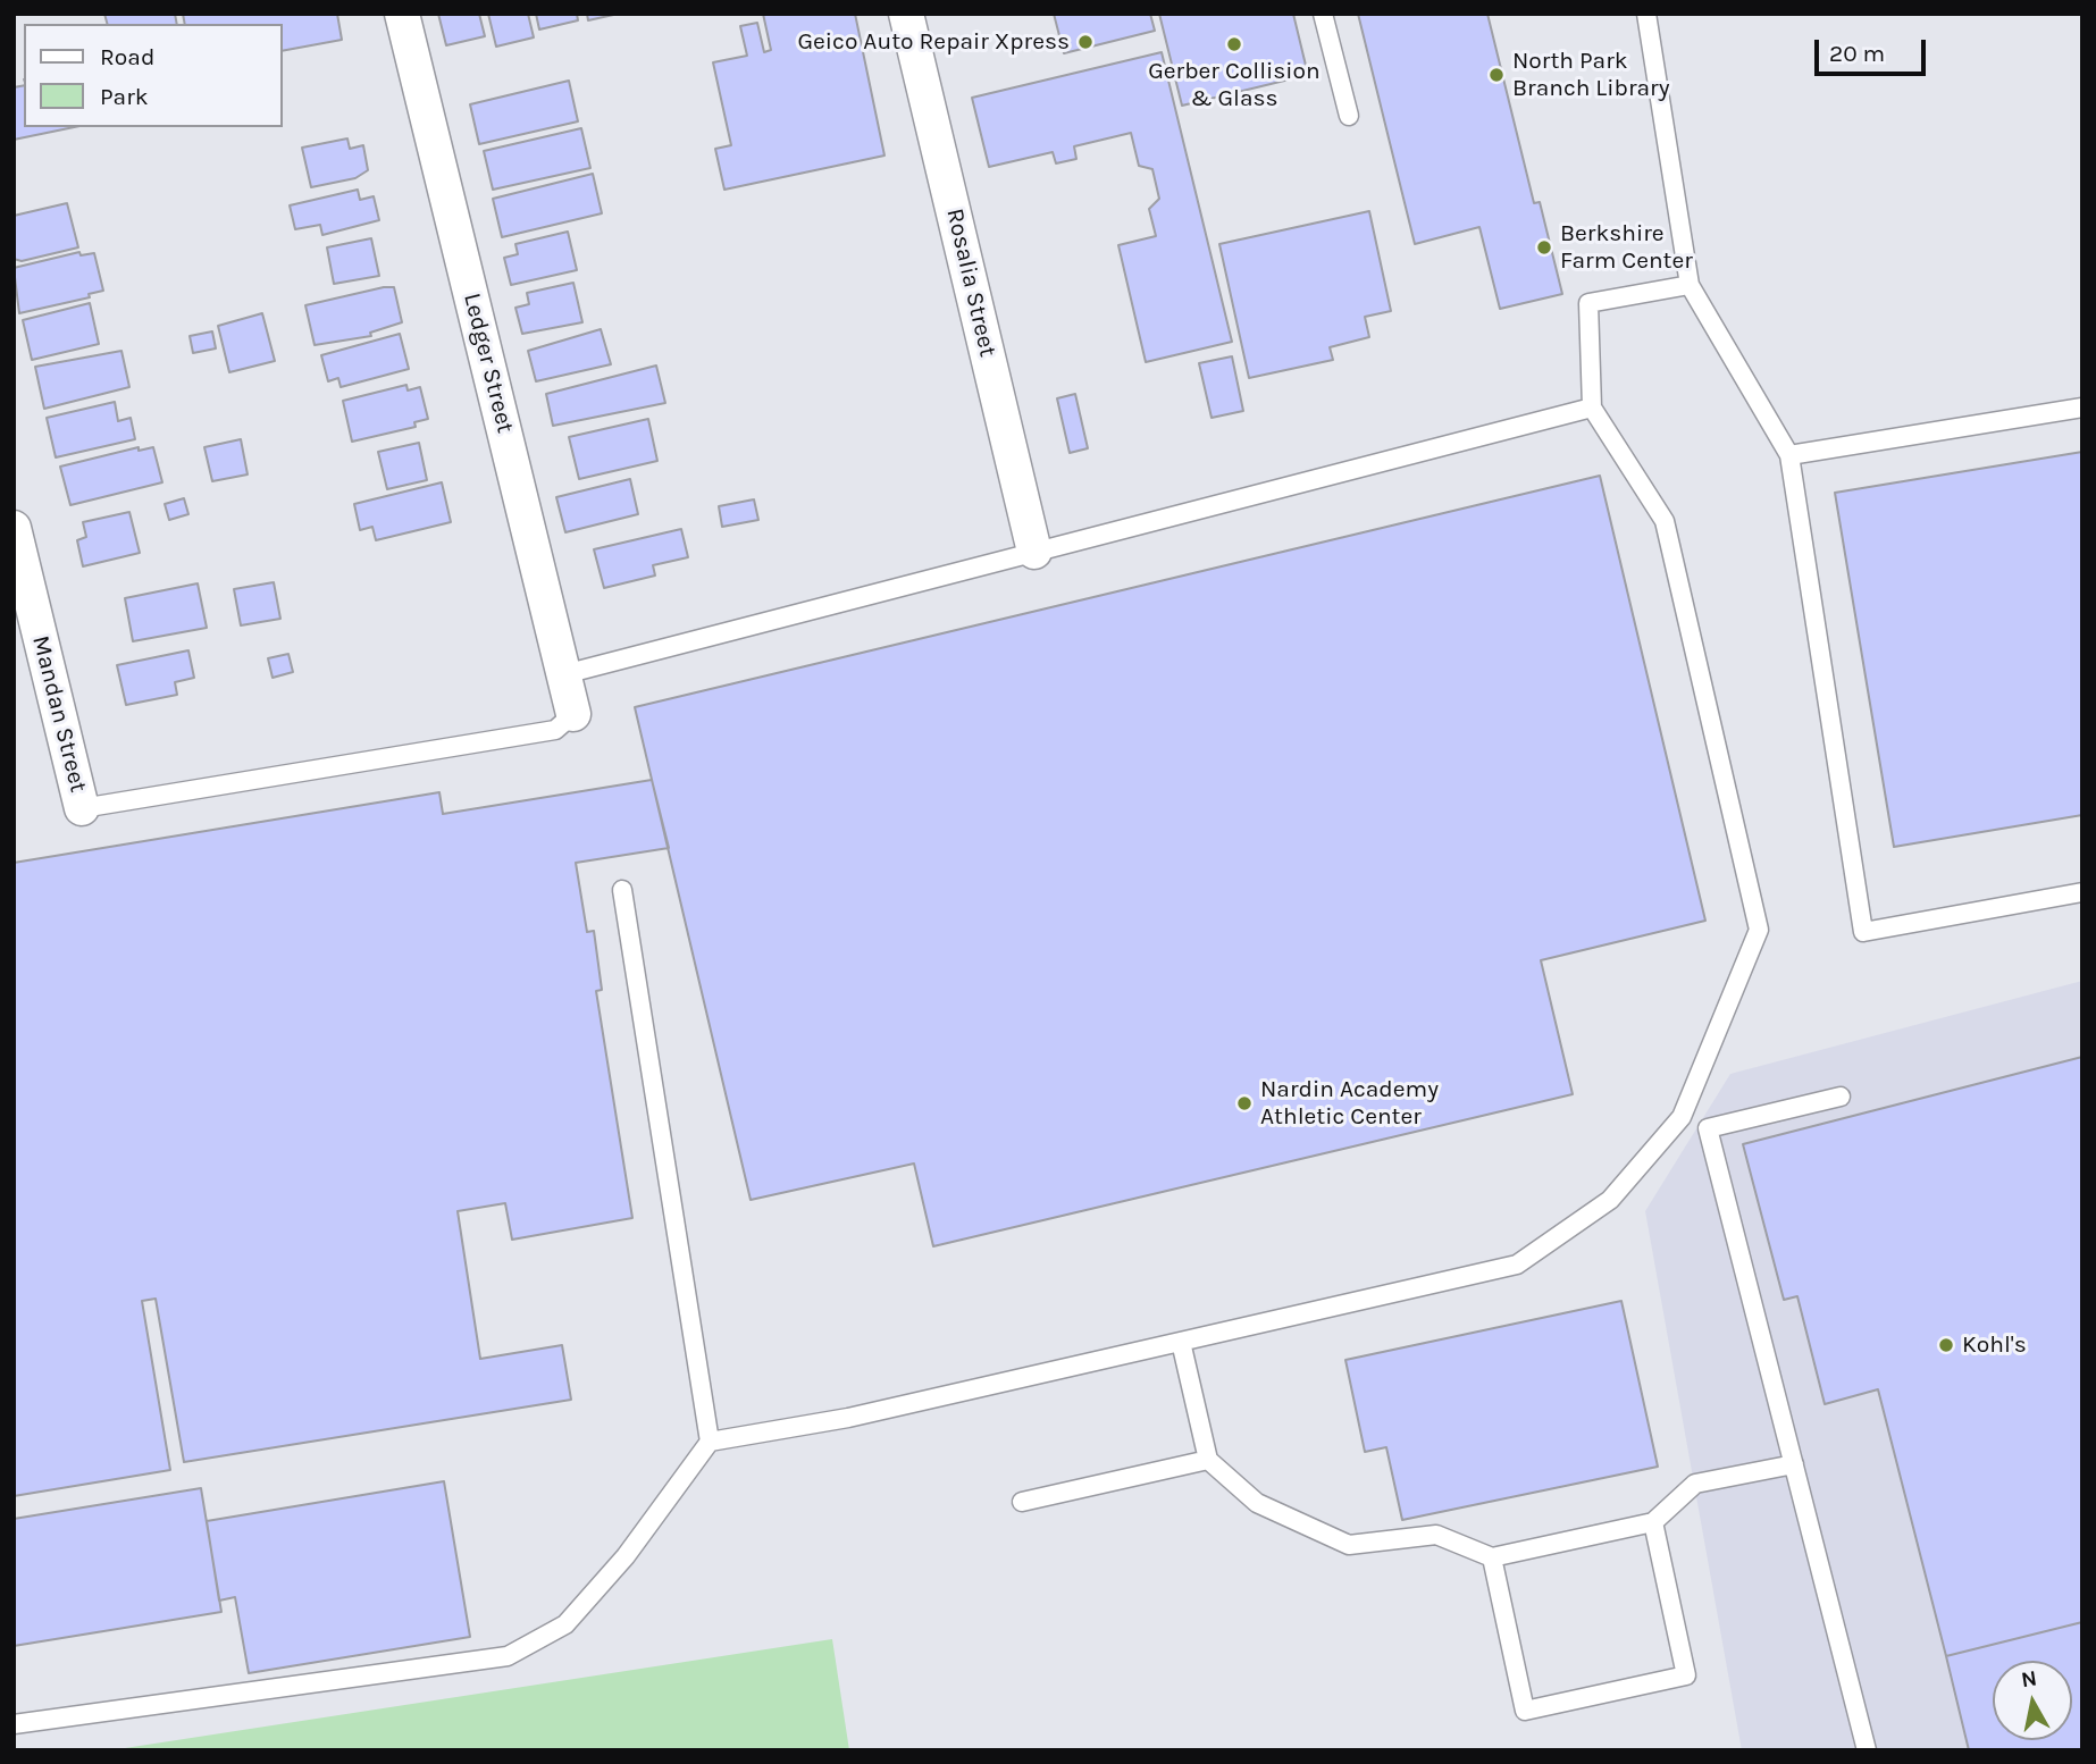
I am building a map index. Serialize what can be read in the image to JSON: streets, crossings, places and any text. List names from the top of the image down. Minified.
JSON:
{"streets":{"street":["Rosalia Street","Ledger Street","Mandan Street"]},"places":["Geico Auto Repair Xpress","Gerber Collision & Glass","North Park Branch Library","Berkshire Farm Center","Nardin Academy Athletic Center","Kohl's"],"legend":["Road","Park"],"scale_bar":"20 m","north":"top"}
